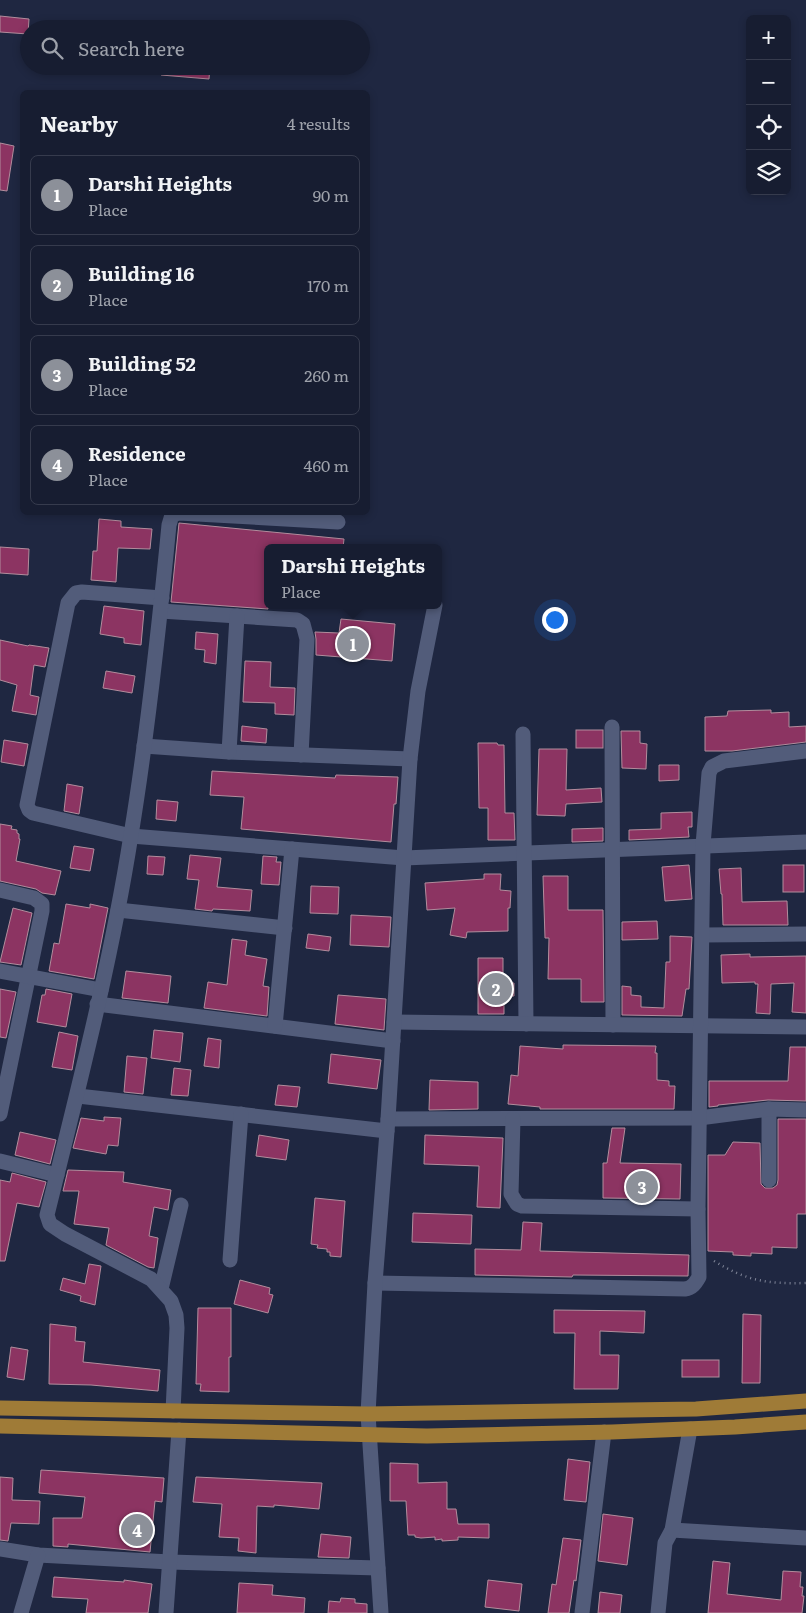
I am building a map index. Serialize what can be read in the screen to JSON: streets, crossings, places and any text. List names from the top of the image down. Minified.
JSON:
{"page":{"map_buttons":["+","−"],"search":"Search here","heading":["Nearby","4 results"],"list":[{"mark":"1","name":"Darshi Heights","note":"Place","value":"90 m"},{"mark":"2","name":"Building 16","note":"Place","value":"170 m"},{"mark":"3","name":"Building 52","note":"Place","value":"260 m"},{"mark":"4","name":"Residence","note":"Place","value":"460 m"}],"popup":["Darshi Heights","Place"],"pins":["1","2","3","4"]}}
